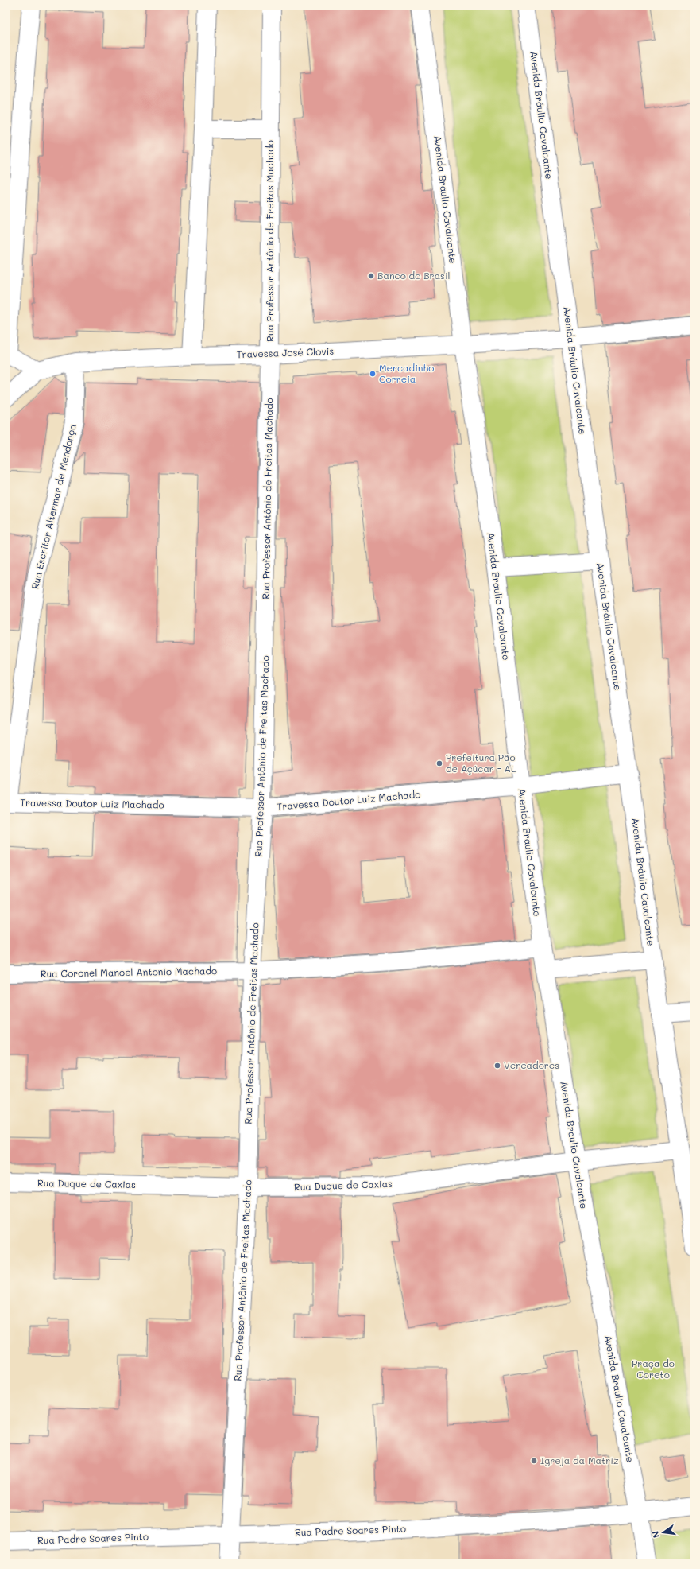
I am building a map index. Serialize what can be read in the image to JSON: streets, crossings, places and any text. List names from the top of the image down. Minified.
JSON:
{"streets":{"street":["Avenida Bráulio Cavalcante","Avenida Braulio Cavalcante","Rua Professor Antônio de Freitas Machado","Travessa José Clovis","Rua Escritor Altermar de Mendonça","Travessa Doutor Luiz Machado","Rua Coronel Manoel Antonio Machado","Rua Duque de Caxias","Rua Padre Soares Pinto"]},"crossings":[["Avenida Bráulio Cavalcante","Travessa José Clovis"],["Avenida Bráulio Cavalcante","Travessa Doutor Luiz Machado"],["Avenida Bráulio Cavalcante","Rua Duque de Caxias"],["Avenida Braulio Cavalcante","Travessa José Clovis"],["Avenida Braulio Cavalcante","Travessa Doutor Luiz Machado"],["Avenida Braulio Cavalcante","Rua Coronel Manoel Antonio Machado"],["Avenida Braulio Cavalcante","Rua Duque de Caxias"],["Avenida Braulio Cavalcante","Rua Padre Soares Pinto"],["Rua Professor Antônio de Freitas Machado","Travessa José Clovis"],["Rua Professor Antônio de Freitas Machado","Travessa Doutor Luiz Machado"],["Rua Professor Antônio de Freitas Machado","Rua Coronel Manoel Antonio Machado"],["Rua Professor Antônio de Freitas Machado","Rua Duque de Caxias"],["Rua Professor Antônio de Freitas Machado","Rua Padre Soares Pinto"],["Travessa José Clovis","Rua Escritor Altermar de Mendonça"],["Rua Escritor Altermar de Mendonça","Travessa Doutor Luiz Machado"]],"parks":["Praça do Coreto"],"places":["Banco do Brasil","Mercadinho Correia","Prefeitura Pão de Açúcar - AL","Vereadores","Igreja da Matriz"],"north":"left"}
